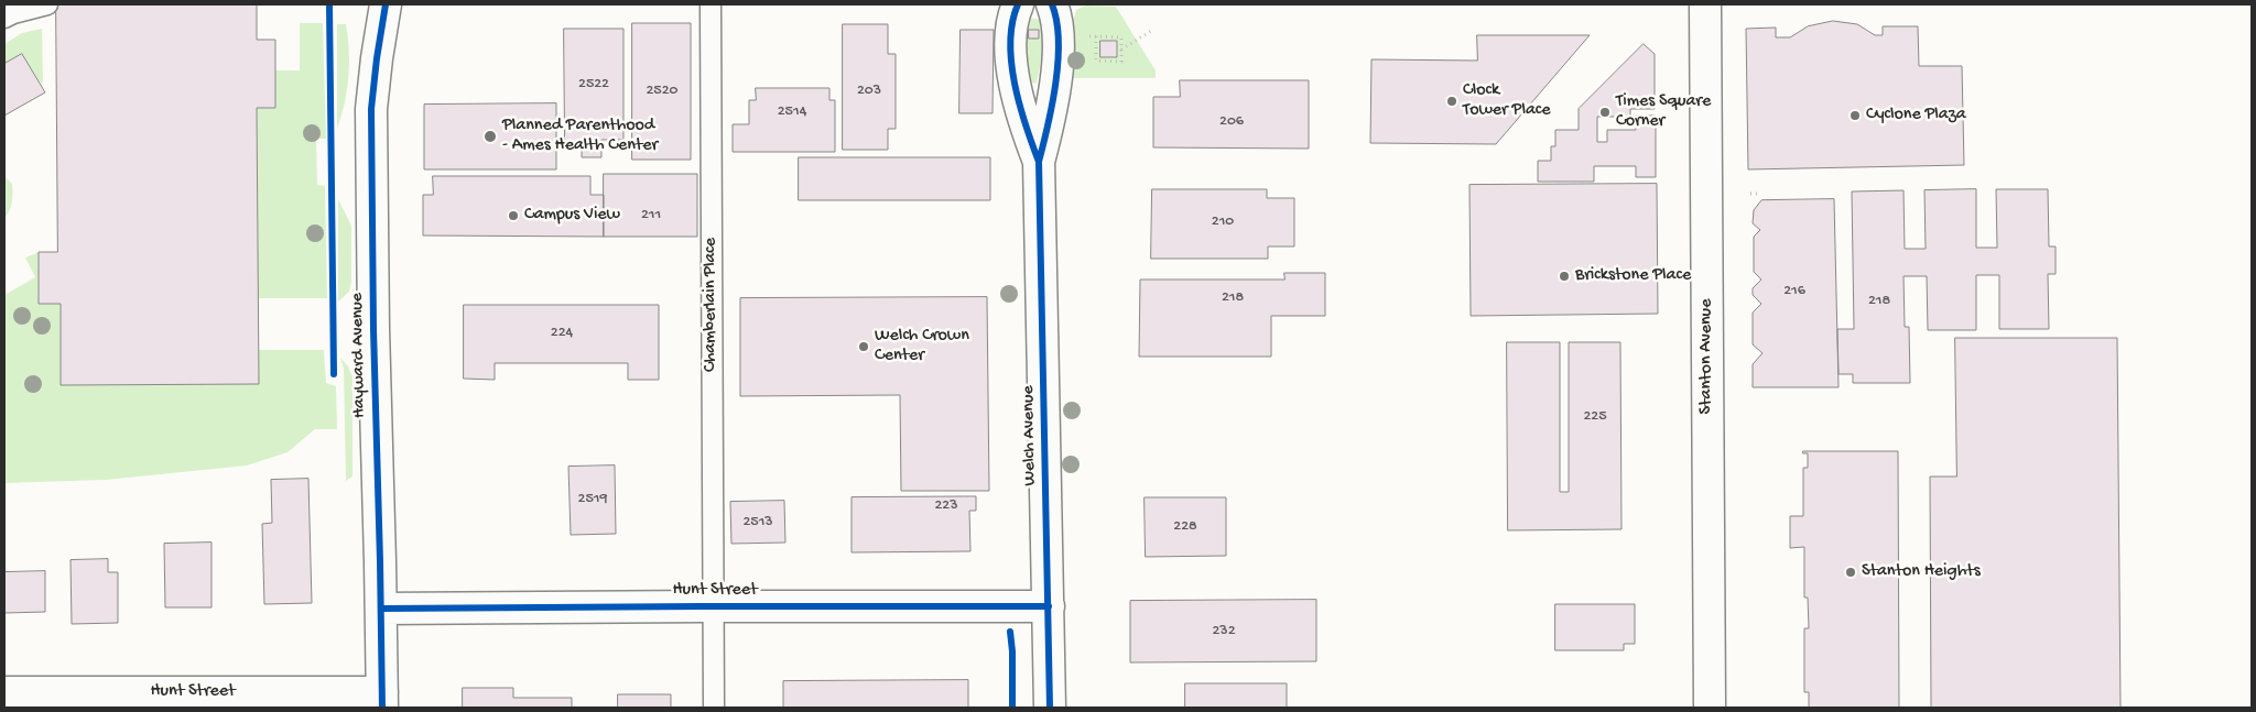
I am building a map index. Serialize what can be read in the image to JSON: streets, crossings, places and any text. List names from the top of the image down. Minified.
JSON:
{"streets":{"street":["Hayward Avenue","Stanton Avenue","Welch Avenue","Hunt Street"],"lane":["Chamberlain Place"]},"crossings":[["Chamberlain Place","Hunt Street"],["Hayward Avenue","Hunt Street"],["Welch Avenue","Hunt Street"]],"places":["Clock Tower Place","Times Square Corner","Cyclone Plaza","Planned Parenthood - Ames Health Center","Campus View","Brickstone Place","Welch Crown Center","Stanton Heights"],"house_numbers":["2522","2520","203","2514","206","211","210","216","218","218","224","225","2519","223","2513","228","232"]}
